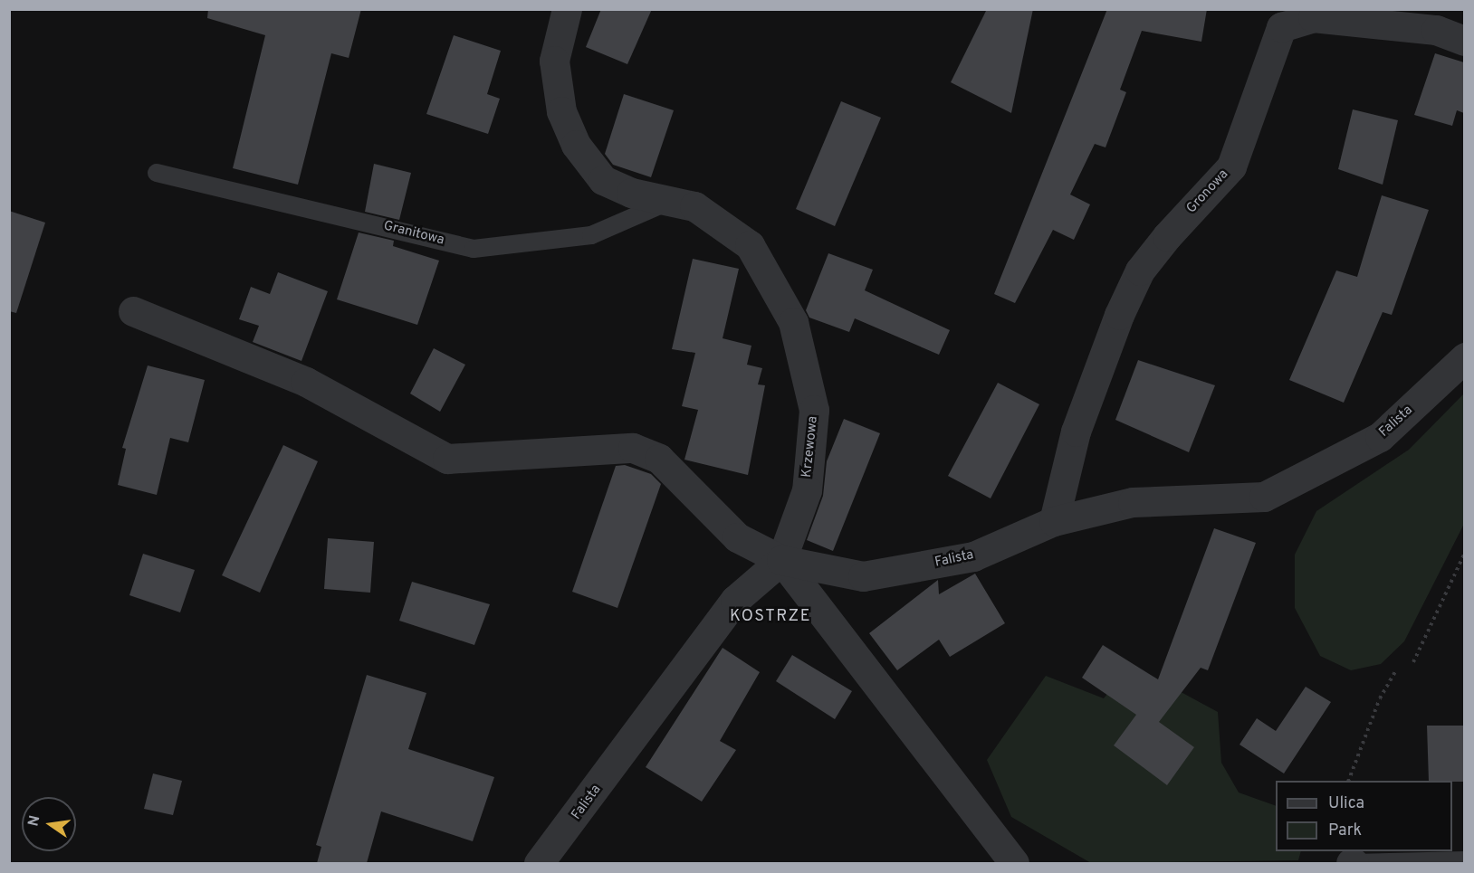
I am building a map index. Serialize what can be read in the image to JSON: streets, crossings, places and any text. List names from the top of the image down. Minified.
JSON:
{"streets":{"street":["Gronowa","Falista","Krzewowa"],"lane":["Granitowa"]},"crossings":[["Gronowa","Falista"],["Granitowa","Krzewowa"],["Falista","Krzewowa"]],"districts":["KOSTRZE"],"legend":["Ulica","Park"],"north":"left"}
